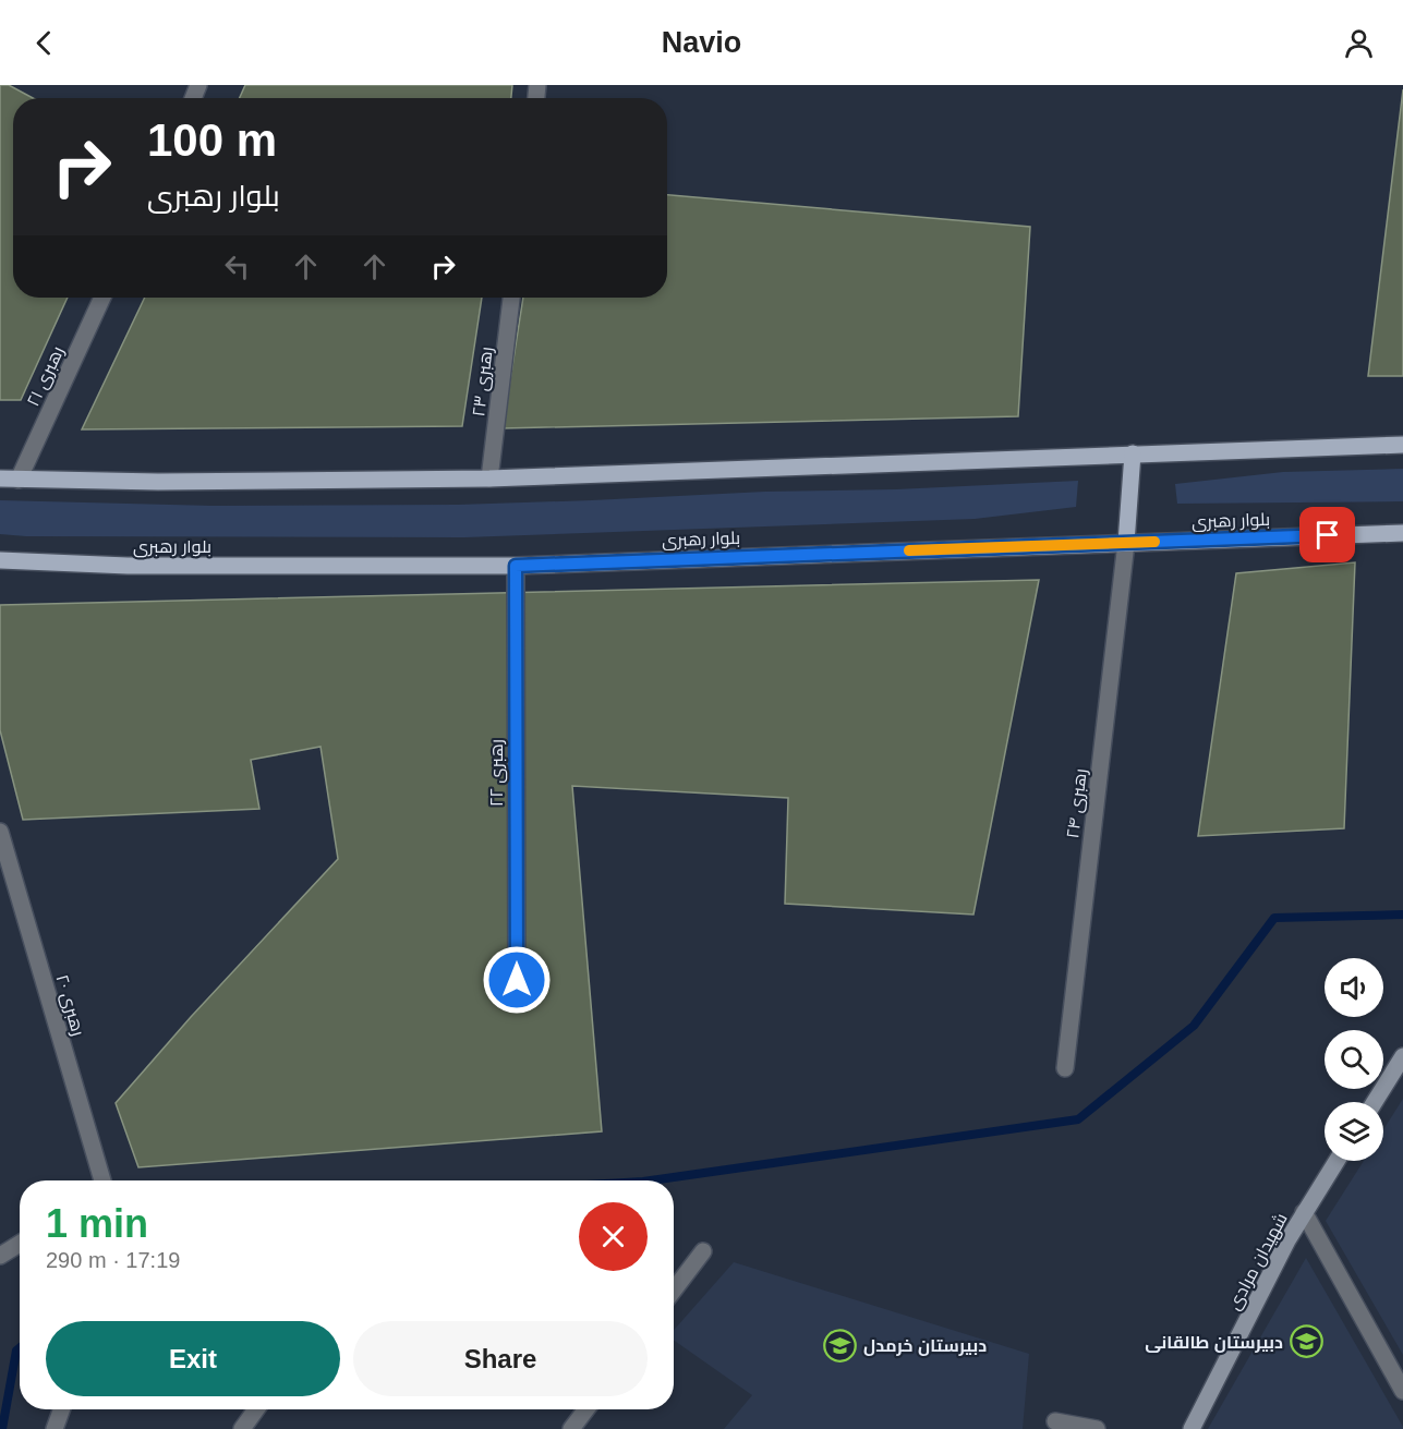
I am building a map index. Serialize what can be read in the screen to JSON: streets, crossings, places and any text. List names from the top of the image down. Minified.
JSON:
{"streets":{"main road":["بلوار رهبری"],"street":["رهبری ۲۱","رهبری ۲۳","رهبری ۲۲","رهبری ۲۴","رهبری ۲۰","شهیدان مرادی"]},"crossings":[["بلوار رهبری","رهبری ۲۲"],["بلوار رهبری","رهبری ۲۴"]],"places":{"school or university":["دبیرستان طالقانی","دبیرستان خرمدل"]},"page":{"header":"Navio","turn":["100 m","بلوار رهبری"],"heading":["1 min","290 m · 17:19"],"buttons":["Exit","Share"]}}
